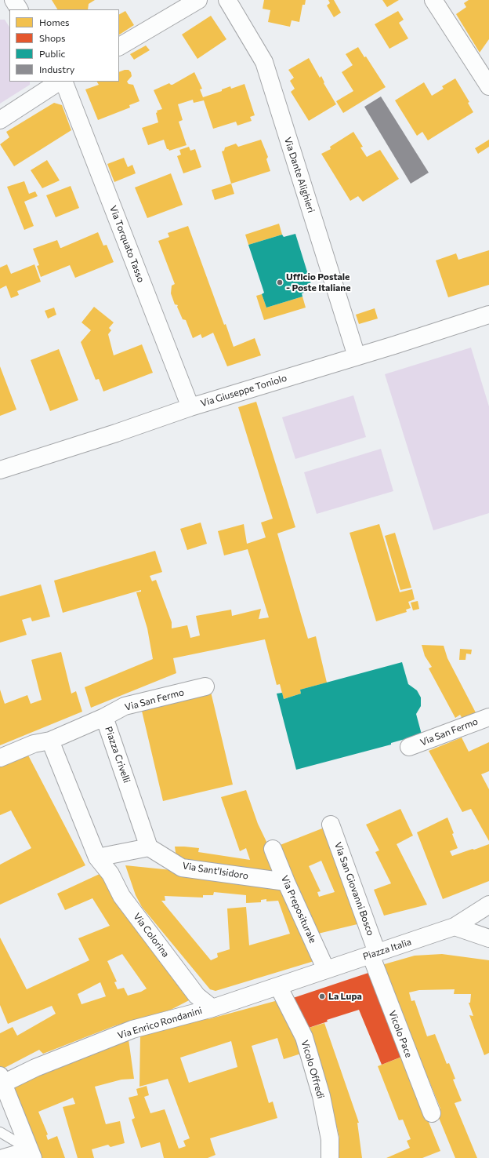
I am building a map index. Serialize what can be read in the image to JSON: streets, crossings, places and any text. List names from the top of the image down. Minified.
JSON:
{"streets":{"street":["Via Dante Alighieri","Via Torquato Tasso","Via Giuseppe Toniolo","Via San Fermo","Piazza Crivelli","Via Sant'Isidoro","Via San Giovanni Bosco","Via Prepositurale","Via Colorina","Piazza Italia","Via Enrico Rondanini","Vicolo Pace","Vicolo Offredi"]},"crossings":[["Via Dante Alighieri","Via Giuseppe Toniolo"],["Via Torquato Tasso","Via Giuseppe Toniolo"],["Via San Fermo","Piazza Crivelli"],["Piazza Crivelli","Via Sant'Isidoro"],["Via Sant'Isidoro","Via Prepositurale"],["Via San Giovanni Bosco","Piazza Italia"],["Via San Giovanni Bosco","Vicolo Pace"],["Via Prepositurale","Piazza Italia"],["Via Prepositurale","Via Enrico Rondanini"],["Via Colorina","Via Enrico Rondanini"],["Piazza Italia","Via Enrico Rondanini"],["Piazza Italia","Vicolo Pace"],["Via Enrico Rondanini","Vicolo Offredi"]],"places":["Ufficio Postale - Poste Italiane","La Lupa"],"legend":["Homes","Shops","Public","Industry"]}
